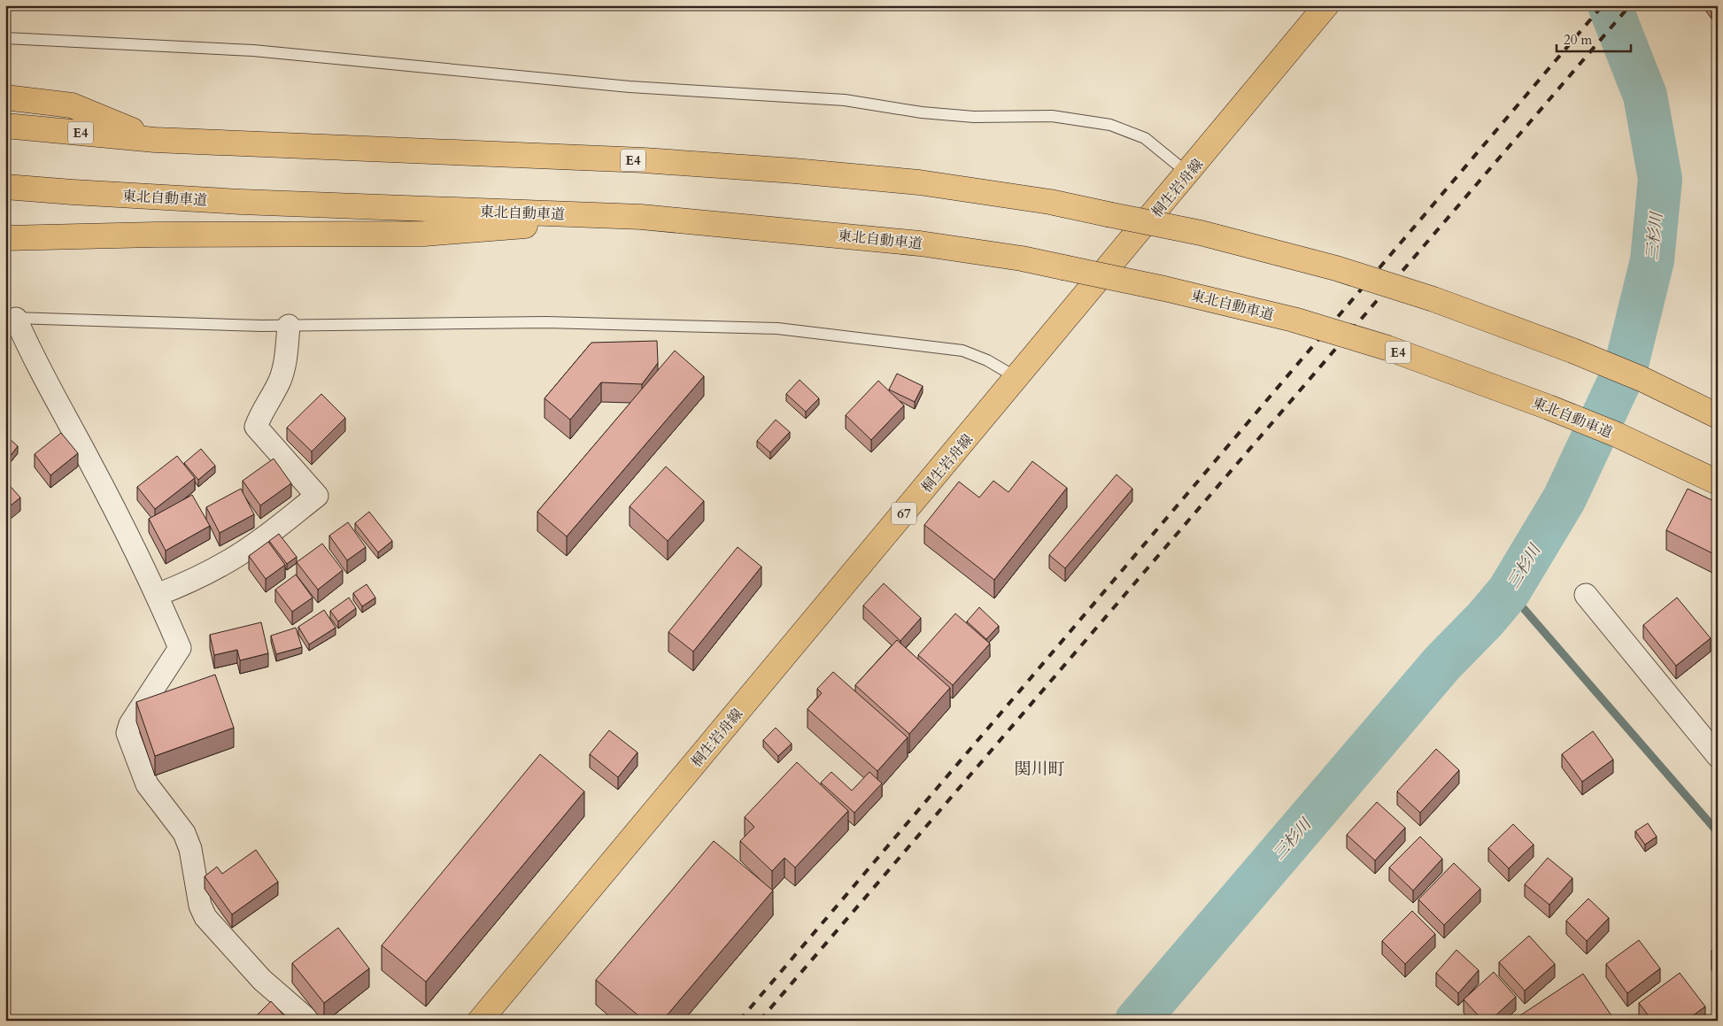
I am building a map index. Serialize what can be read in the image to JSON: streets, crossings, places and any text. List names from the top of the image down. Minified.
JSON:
{"streets":{"main road":["E4","桐生岩舟線","東北自動車道","67"]},"districts":["関川町"],"water":["三杉川"],"scale_bar":"20 m"}
